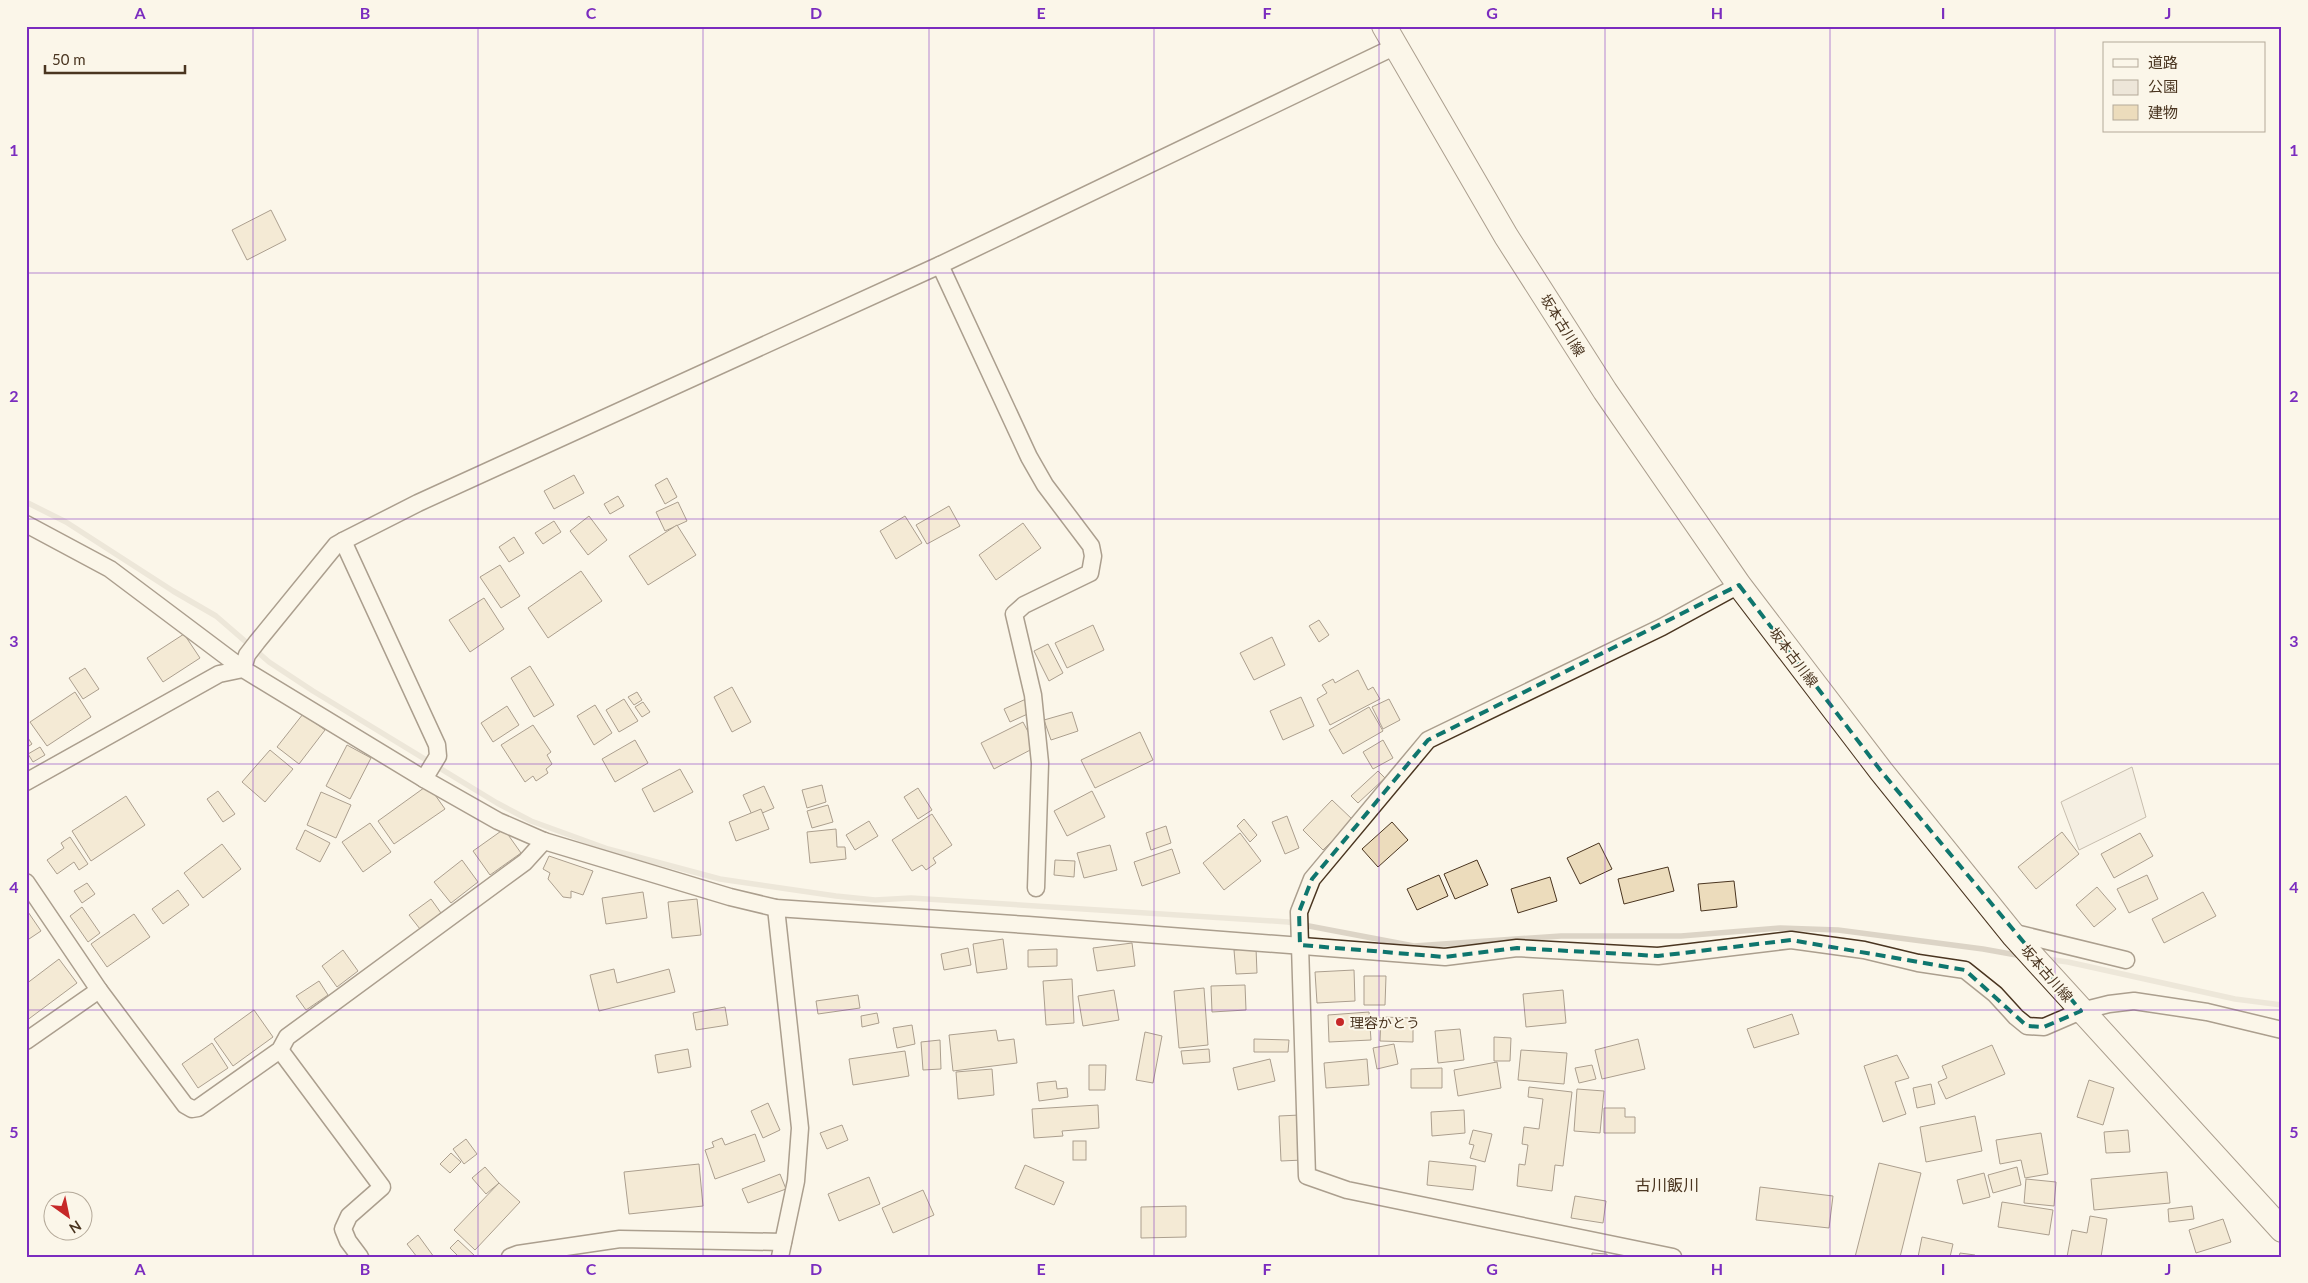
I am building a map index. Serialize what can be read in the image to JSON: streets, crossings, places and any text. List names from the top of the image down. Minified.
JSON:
{"streets":{"main road":["坂本古川線"]},"districts":["古川飯川"],"places":["理容かとう"],"legend":["道路","公園","建物"],"scale_bar":"50 m","north":"bottom right","grid":{"columns":["A","B","C","D","E","F","G","H","I","J"],"rows":["1","2","3","4","5"]}}
